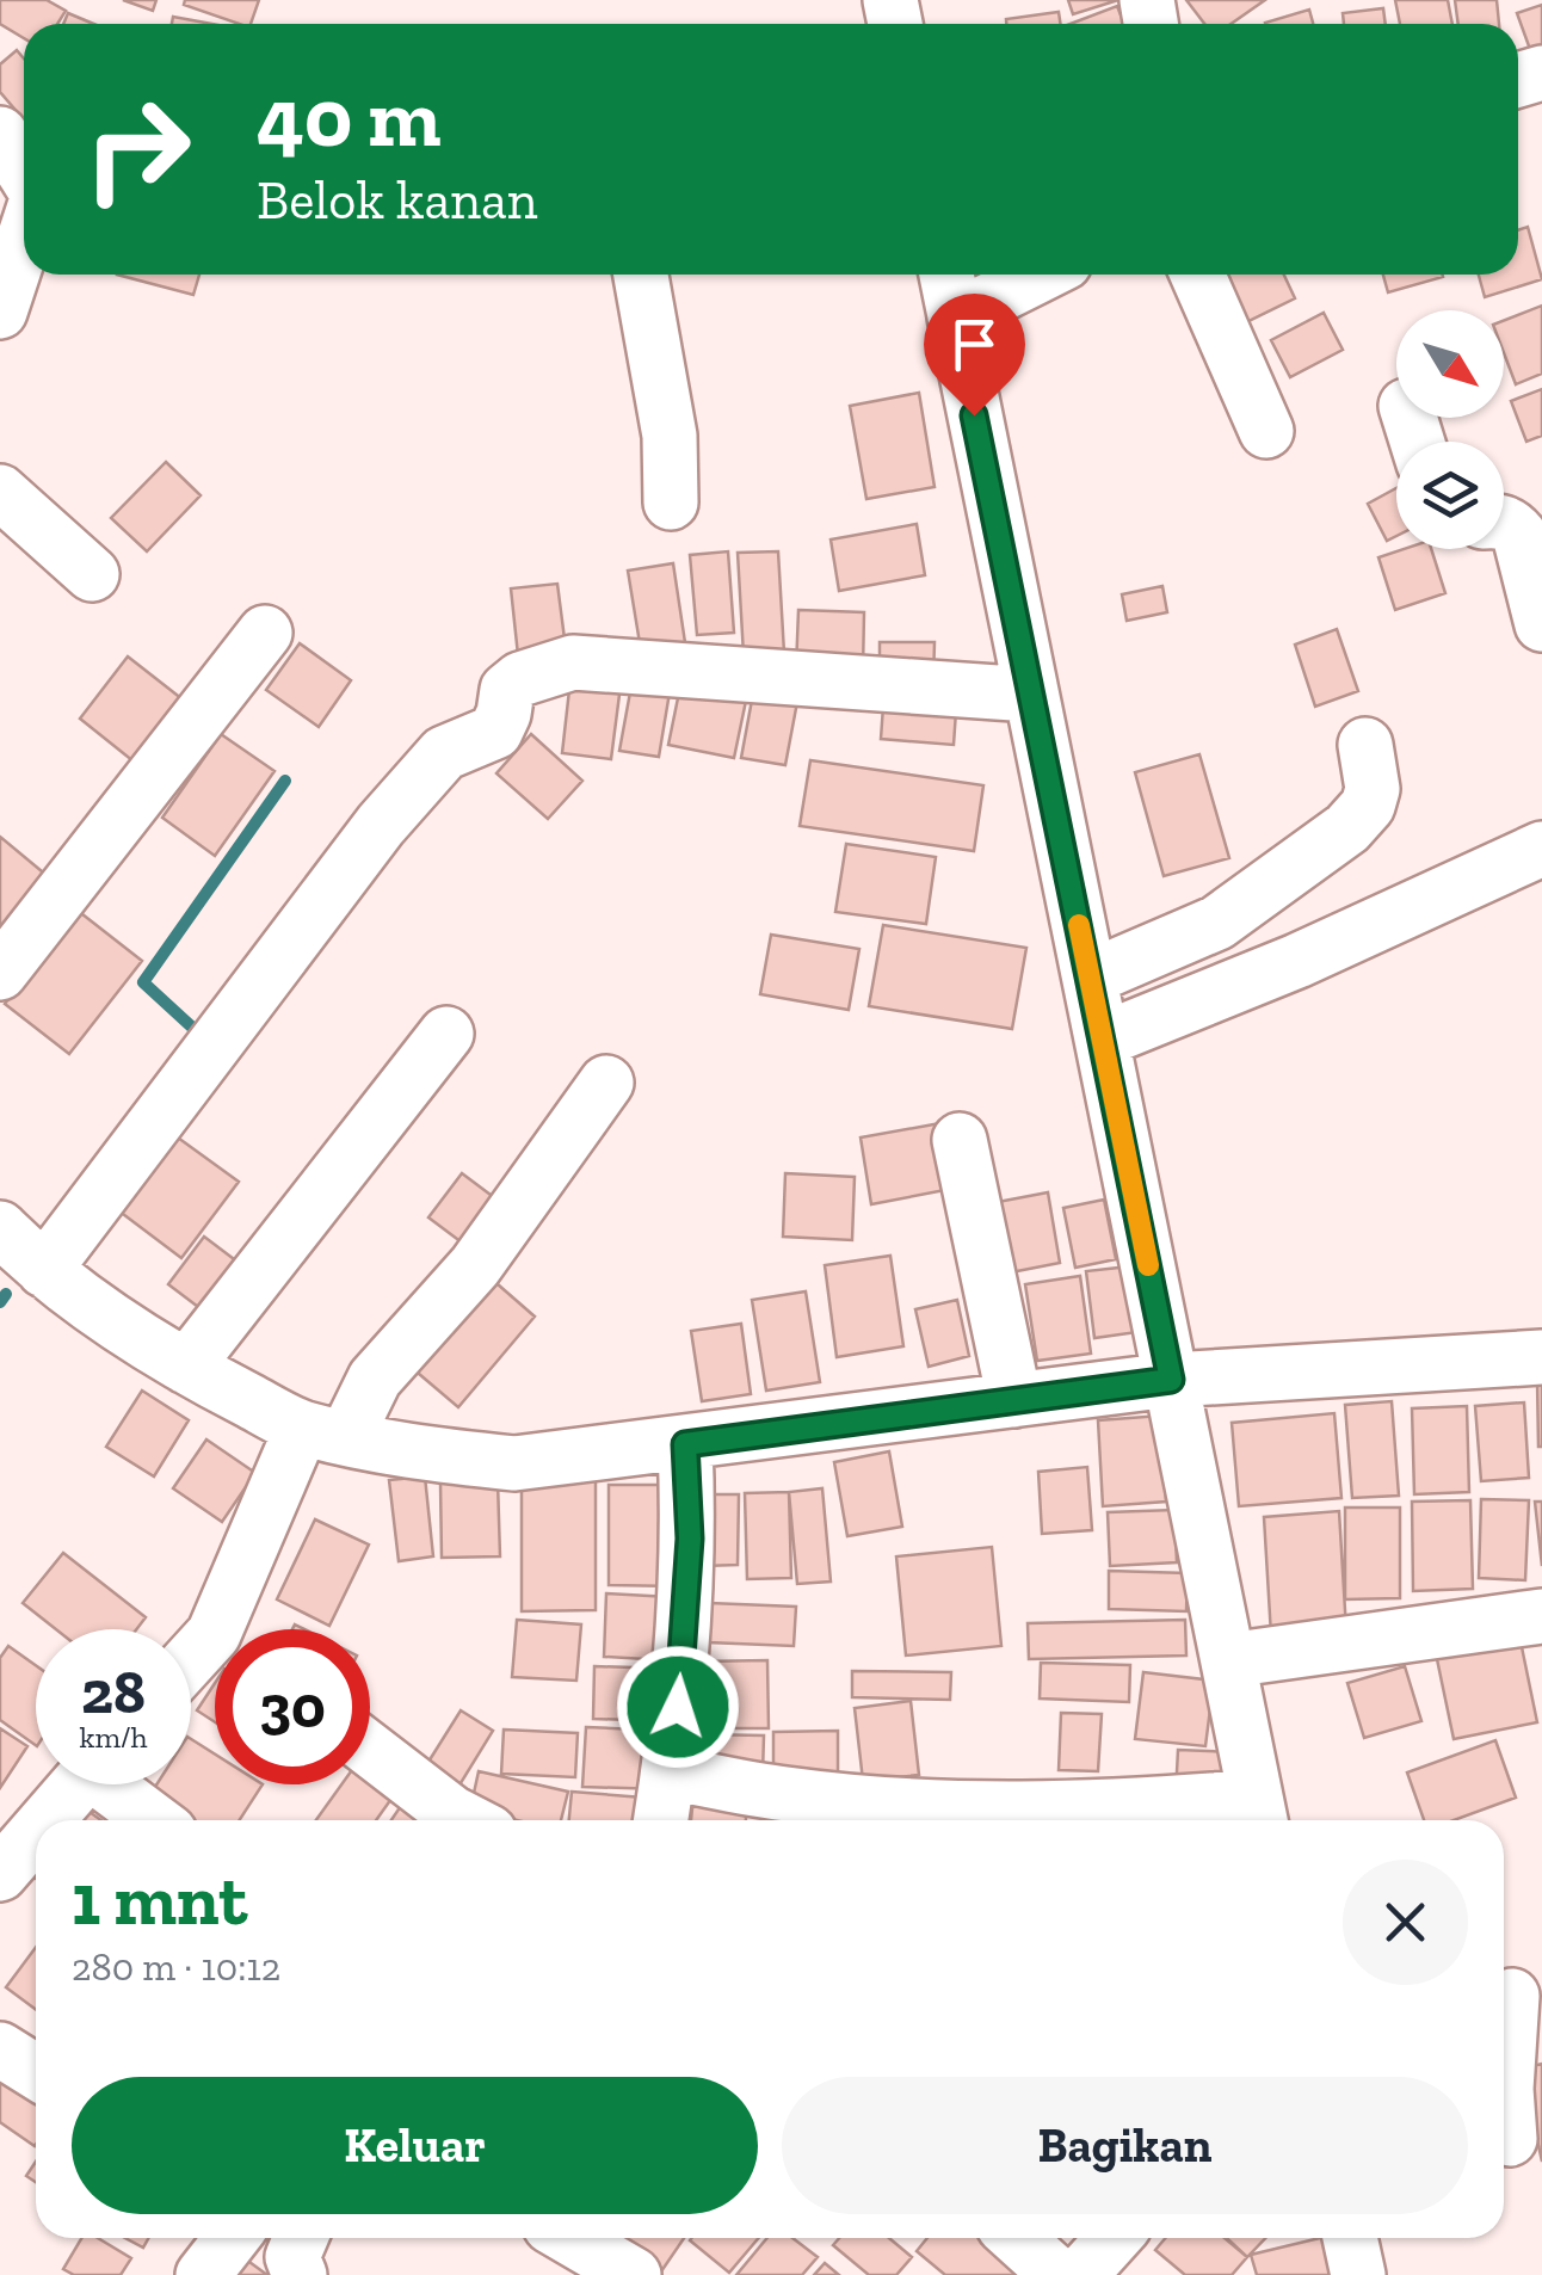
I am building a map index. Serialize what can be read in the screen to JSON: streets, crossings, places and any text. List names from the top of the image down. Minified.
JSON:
{"north":"bottom right","page":{"turn":["40 m","Belok kanan"],"speed":"28 km/h","limit":"30","heading":["1 mnt","280 m · 10:12"],"buttons":["Keluar","Bagikan"]}}
